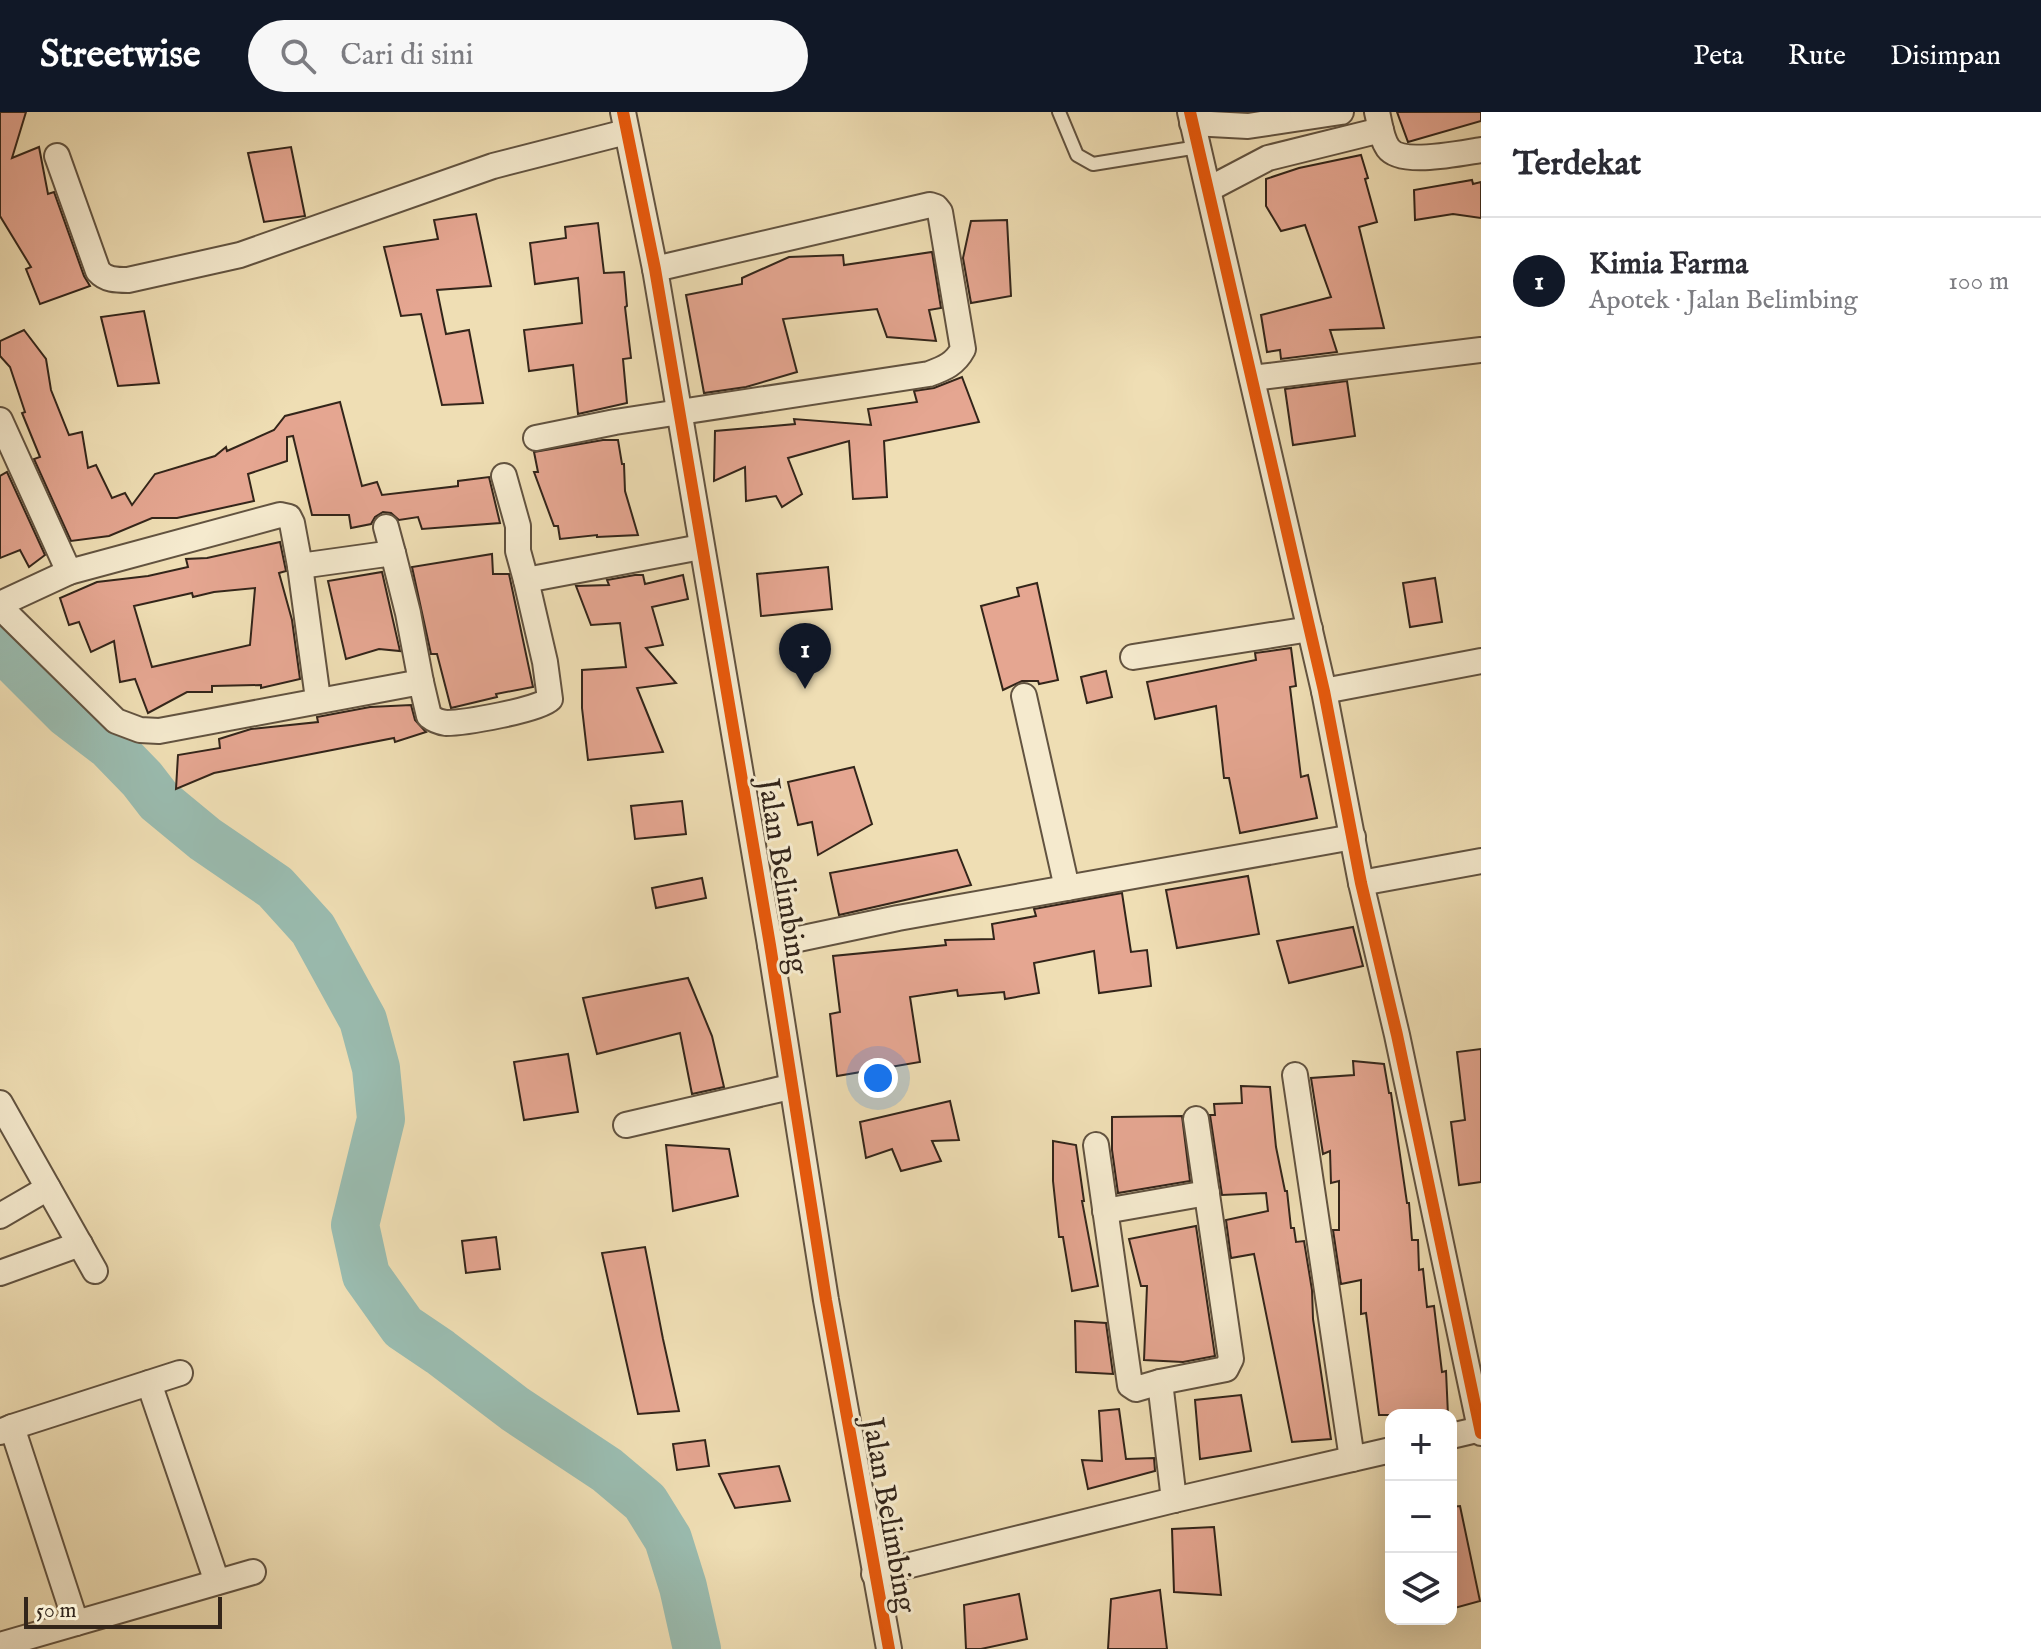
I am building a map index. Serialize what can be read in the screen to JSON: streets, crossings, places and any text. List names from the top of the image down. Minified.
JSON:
{"streets":{"street":["Jalan Belimbing"]},"scale_bar":"50 m","page":{"header":"Streetwise","search":"Cari di sini","nav":["Peta","Rute","Disimpan"],"heading":"Terdekat","list":[{"mark":"1","name":"Kimia Farma","note":"Apotek · Jalan Belimbing","value":"100 m"}],"pins":"1","map_buttons":["+","−"],"scale":"50 m"}}
